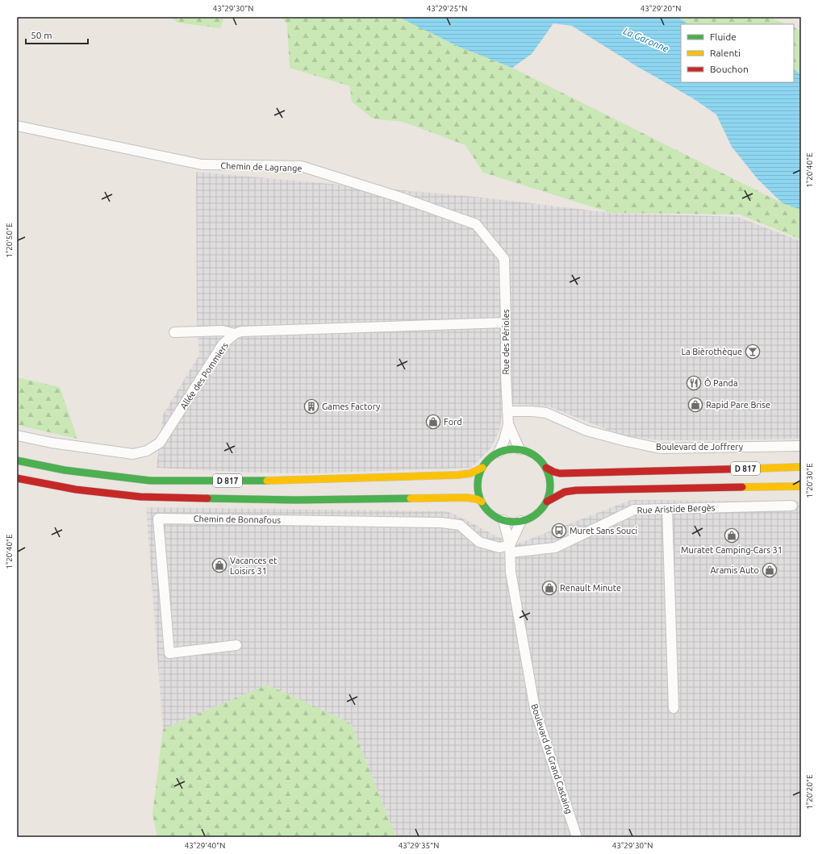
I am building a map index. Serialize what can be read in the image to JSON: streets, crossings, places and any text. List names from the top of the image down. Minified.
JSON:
{"streets":{"main road":["D 817"],"street":["Chemin de Lagrange","Rue des Périoles","Allée des Pommiers","Boulevard de Joffrery","Rue Aristide Bergès","Chemin de Bonnafous","Boulevard du Grand Castaing"]},"crossings":[["Chemin de Lagrange","Rue des Périoles"],["Rue des Périoles","Allée des Pommiers"],["Rue des Périoles","Boulevard de Joffrery"],["Rue des Périoles","D 817"],["Rue des Périoles","Boulevard du Grand Castaing"],["D 817","Boulevard du Grand Castaing"],["Rue Aristide Bergès","Chemin de Bonnafous"],["Rue Aristide Bergès","Boulevard du Grand Castaing"],["Chemin de Bonnafous","Boulevard du Grand Castaing"]],"water":["La Garonne"],"places":{"bar":["La Bièrothèque"],"restaurant":["Ô Panda"],"shop":["Rapid Pare Brise","Ford","Muratet Camping-Cars 31","Vacances et Loisirs 31","Aramis Auto","Renault Minute"],"building":["Games Factory"],"bus stop":["Muret Sans Souci"]},"legend":["Fluide","Ralenti","Bouchon"],"scale_bar":"50 m","coordinates":["43°29'30\"N","43°29'25\"N","43°29'20\"N","1°20'40\"E","1°20'50\"E","1°20'30\"E","1°20'20\"E","43°29'40\"N","43°29'35\"N"]}
